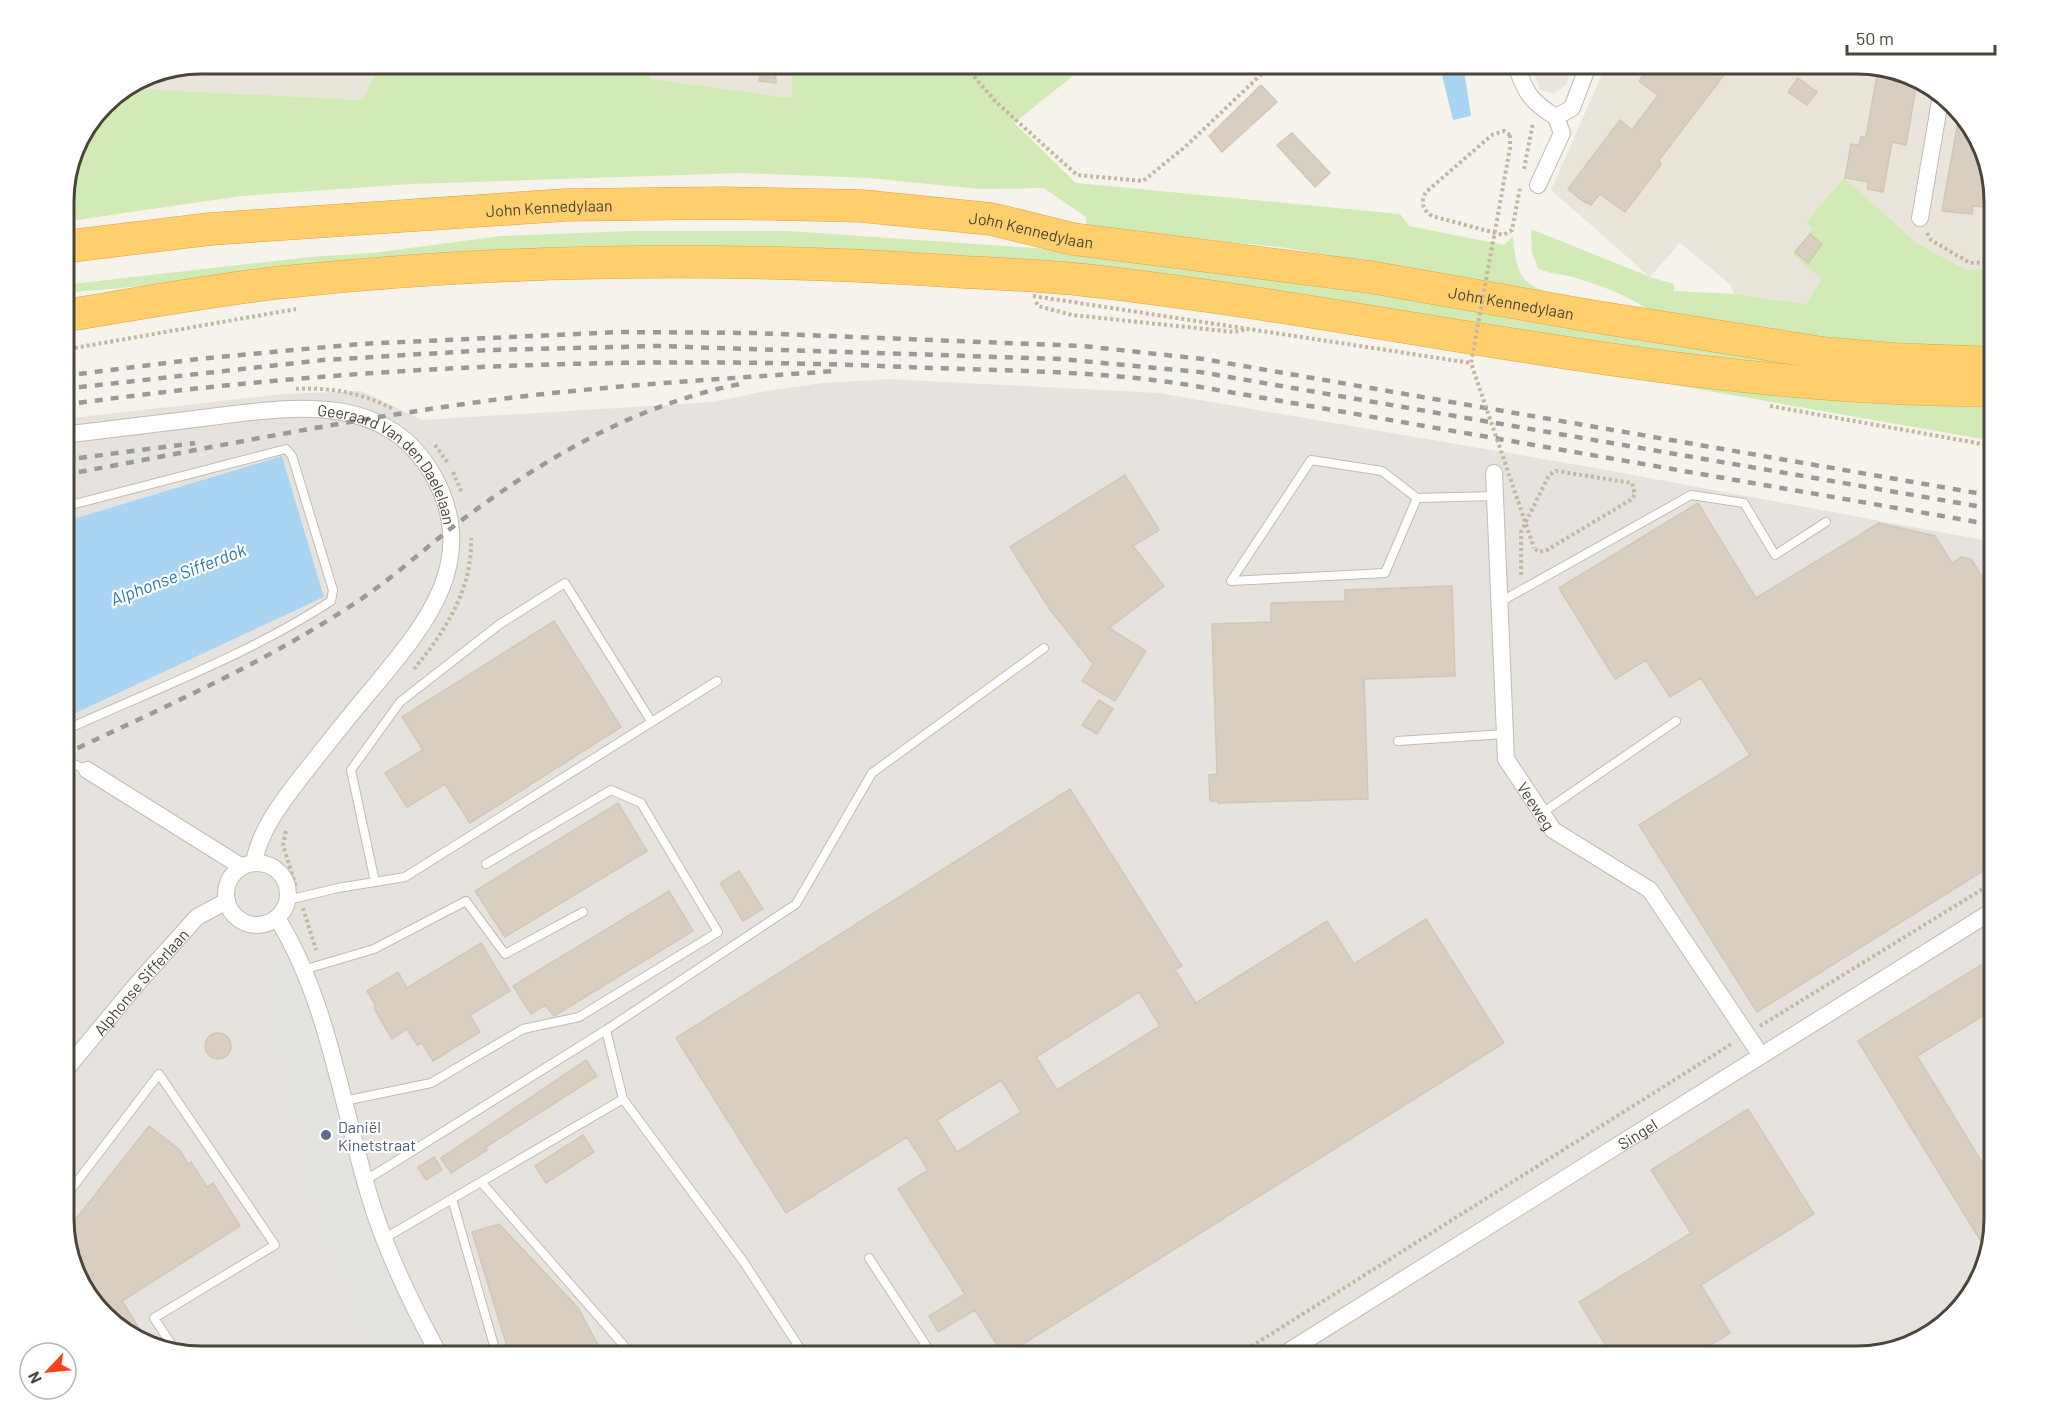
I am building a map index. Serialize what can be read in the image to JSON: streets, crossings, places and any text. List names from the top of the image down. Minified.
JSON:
{"streets":{"highway":["John Kennedylaan"],"street":["Geeraard Van den Daelelaan","Veeweg","Alphonse Sifferlaan","Singel"]},"crossings":[["Geeraard Van den Daelelaan","Alphonse Sifferlaan"],["Veeweg","Singel"]],"water":["Alphonse Sifferdok"],"places":["Daniël Kinetstraat"],"scale_bar":"50 m","north":"bottom left"}
